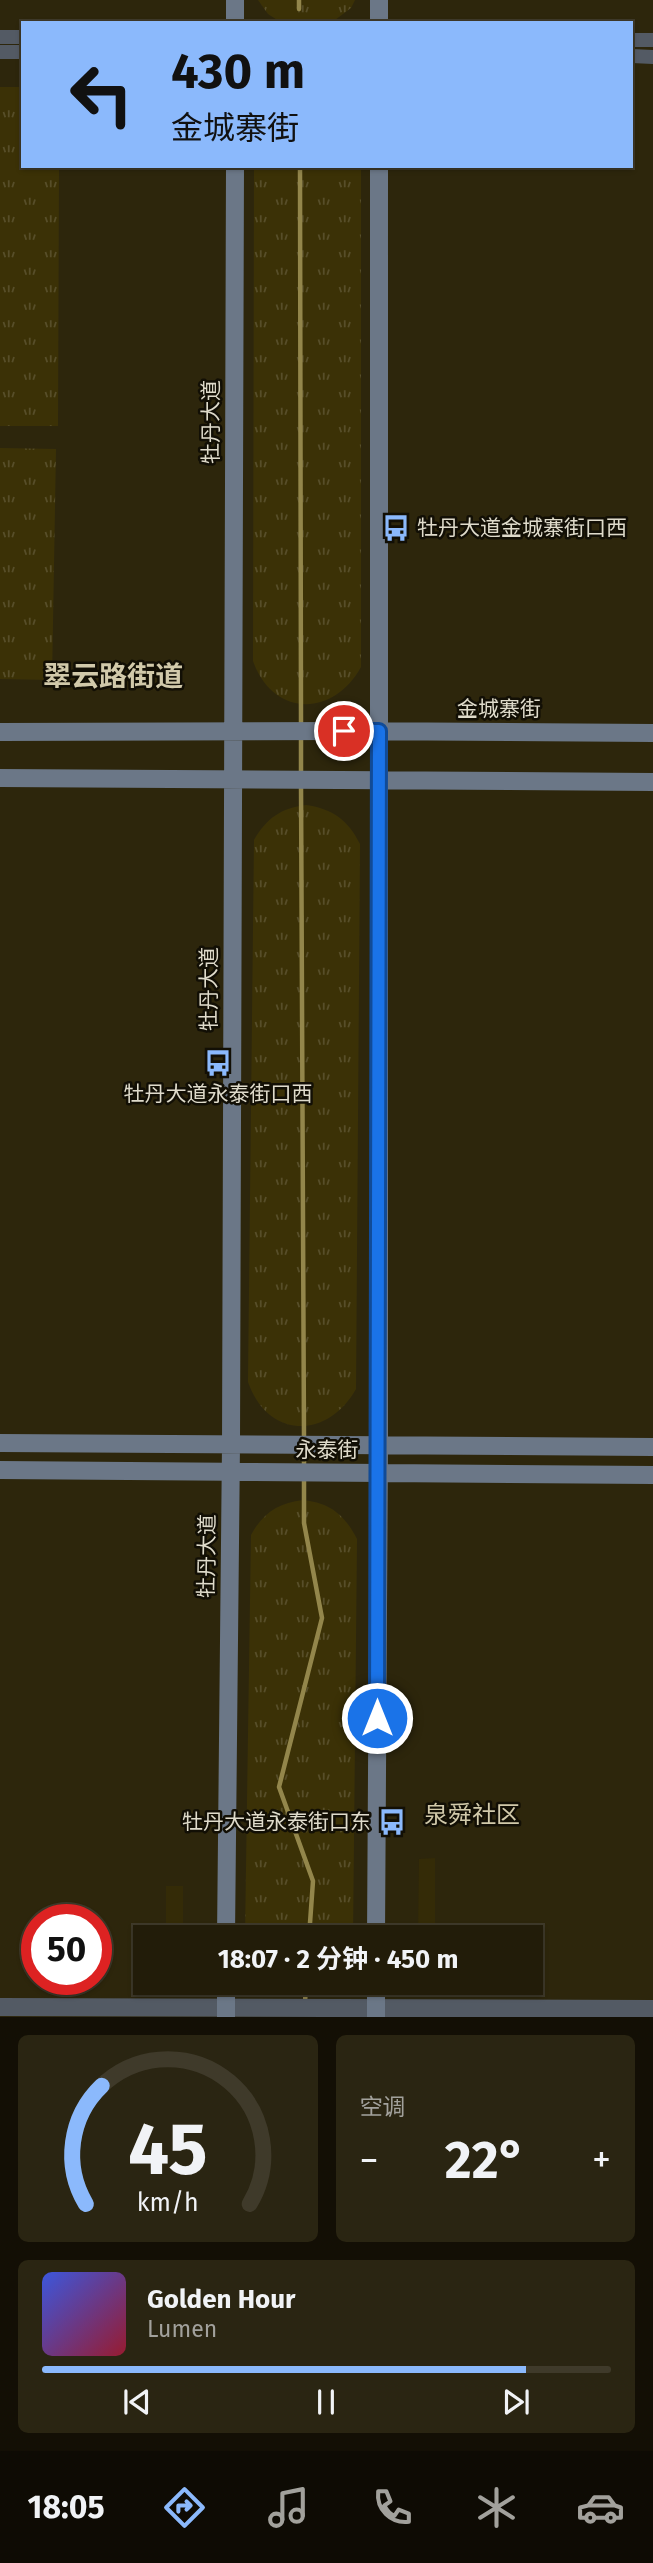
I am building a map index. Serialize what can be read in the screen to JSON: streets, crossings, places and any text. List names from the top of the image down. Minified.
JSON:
{"streets":{"main road":["牡丹大道","金城寨街","永泰街"]},"crossings":[["牡丹大道","金城寨街"],["牡丹大道","永泰街"]],"districts":["翠云路街道","泉舜社区"],"places":{"bus stop":["牡丹大道金城寨街口西","牡丹大道永泰街口西","牡丹大道永泰街口东"]},"page":{"turn":["430 m","金城寨街"],"limit":"50","trip":"18:07 · 2 分钟 · 450 m","tile":"空调","heat":["−","22°","+"],"song":["Golden Hour","Lumen"],"tabs":"18:05","gauge":["45","km/h"]}}
